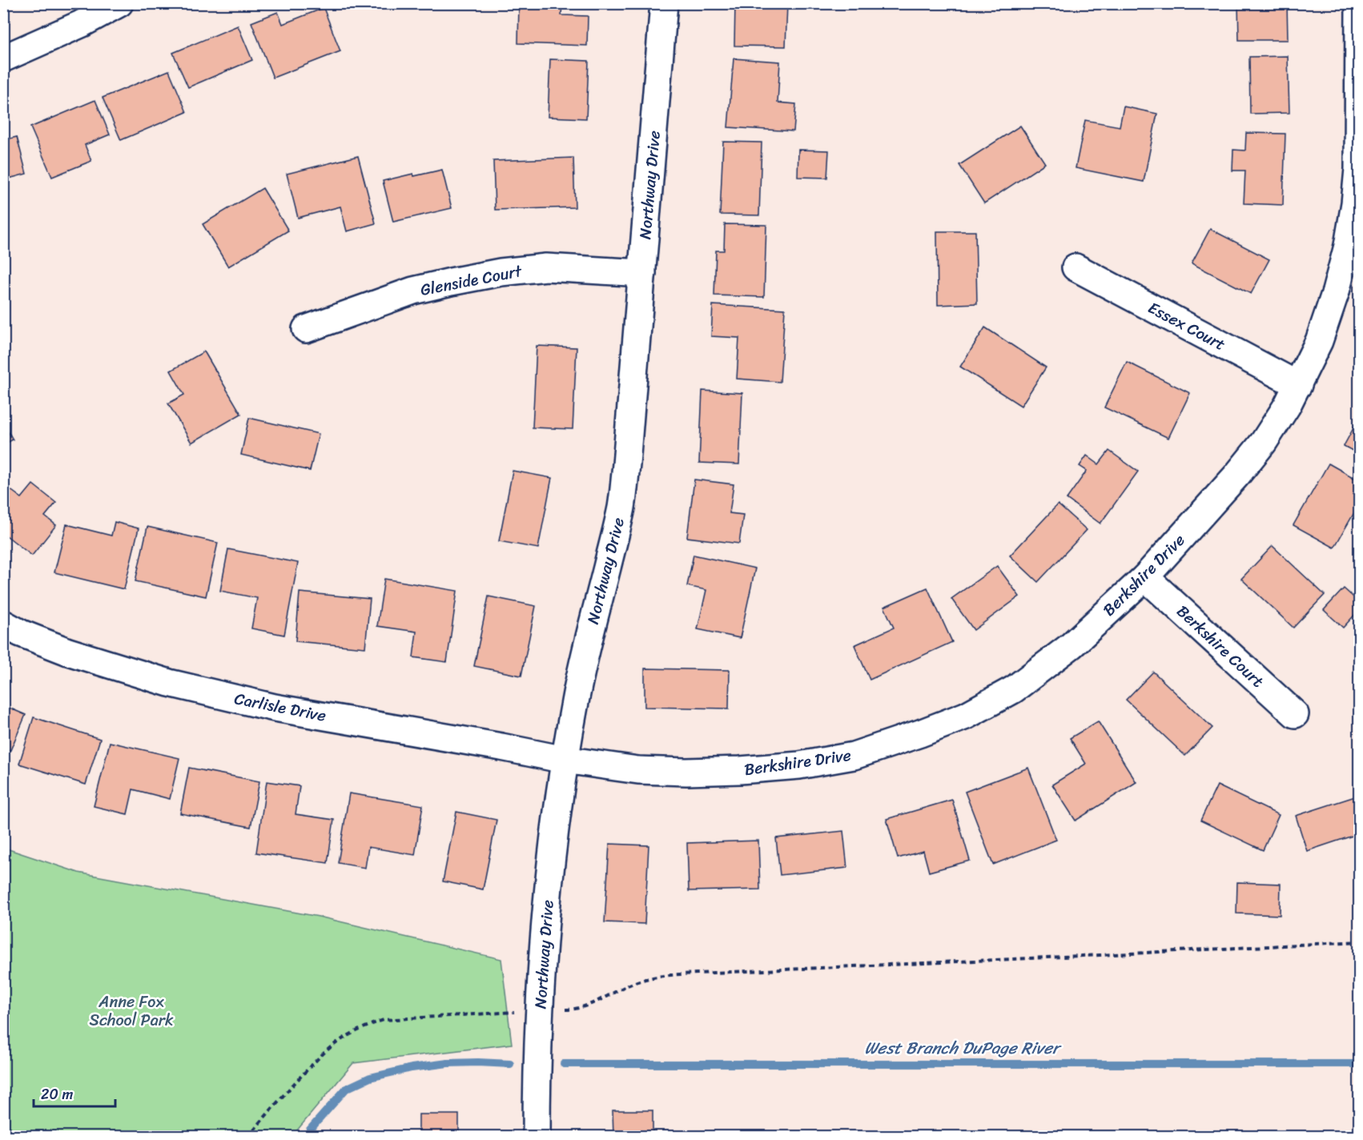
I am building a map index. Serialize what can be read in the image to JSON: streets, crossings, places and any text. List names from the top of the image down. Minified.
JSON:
{"streets":{"street":["Northway Drive","Glenside Court","Essex Court","Berkshire Drive","Berkshire Court","Carlisle Drive"]},"crossings":[["Northway Drive","Glenside Court"],["Northway Drive","Berkshire Drive"],["Northway Drive","Carlisle Drive"],["Essex Court","Berkshire Drive"],["Berkshire Drive","Berkshire Court"],["Berkshire Drive","Carlisle Drive"]],"water":["West Branch DuPage River"],"parks":["Anne Fox School Park"],"scale_bar":"20 m"}
